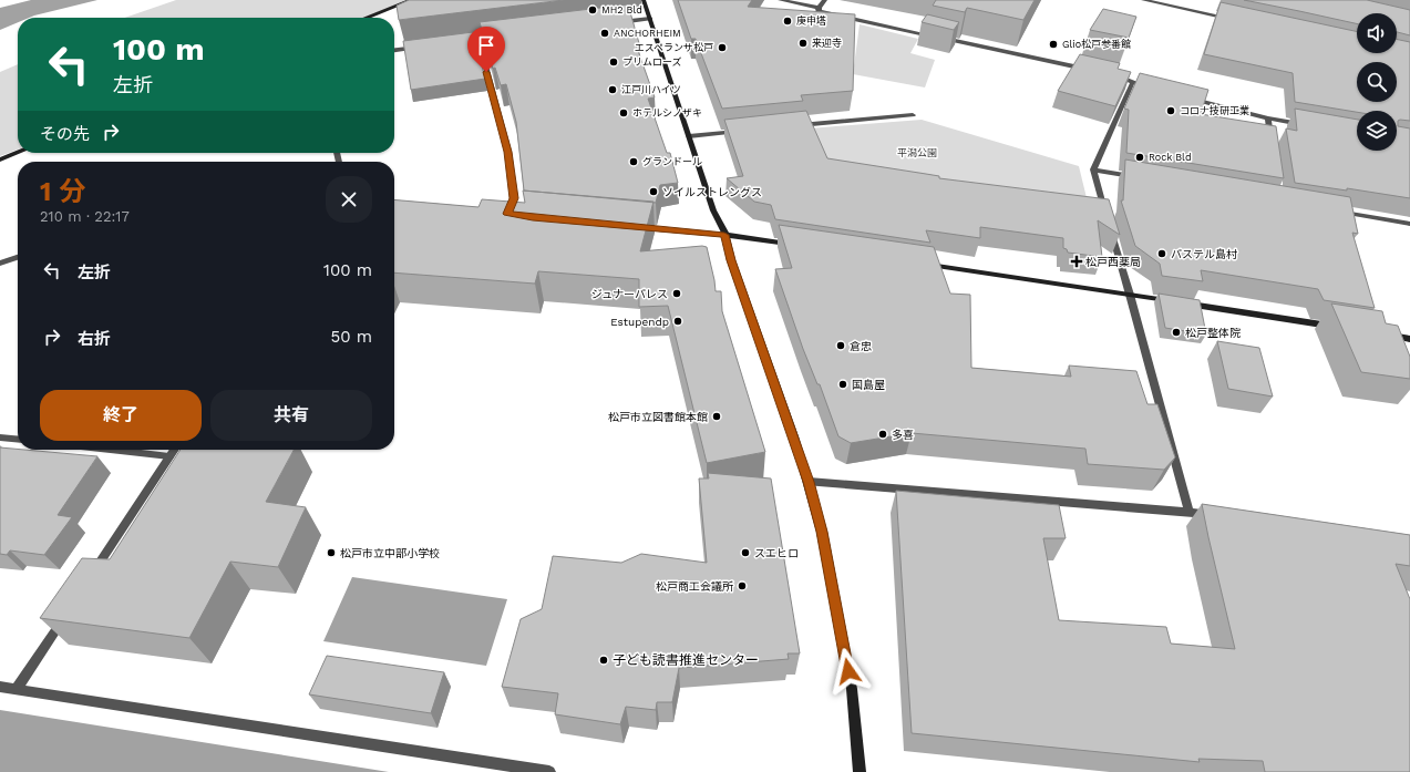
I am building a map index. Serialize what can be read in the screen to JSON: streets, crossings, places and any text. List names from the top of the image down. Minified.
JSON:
{"parks":["平潟公園"],"places":{"other":["MH2 Bld","庚申塔","ANCHORHEIM","来迎寺","Glio松戸参番館","エスペランサ松戸","プリムローズ","江戸川ハイツ","コロナ技研工業","ホテルシノザキ","Rock Bld","グランドール","ソイルストレングス","パステル島村","ジュナーパレス","Estupendp","松戸整体院","倉忠","国島屋","松戸市立図書館本館","多喜","松戸市立中部小学校","スエヒロ","松戸商工会議所","子ども読書推進センター"],"health":["松戸西薬局"]},"page":{"turn":["100 m","左折"],"then":"その先","heading":["1 分","210 m · 22:17"],"list":[{"name":"左折","value":"100 m"},{"name":"右折","value":"50 m"}],"buttons":["終了","共有"]}}
